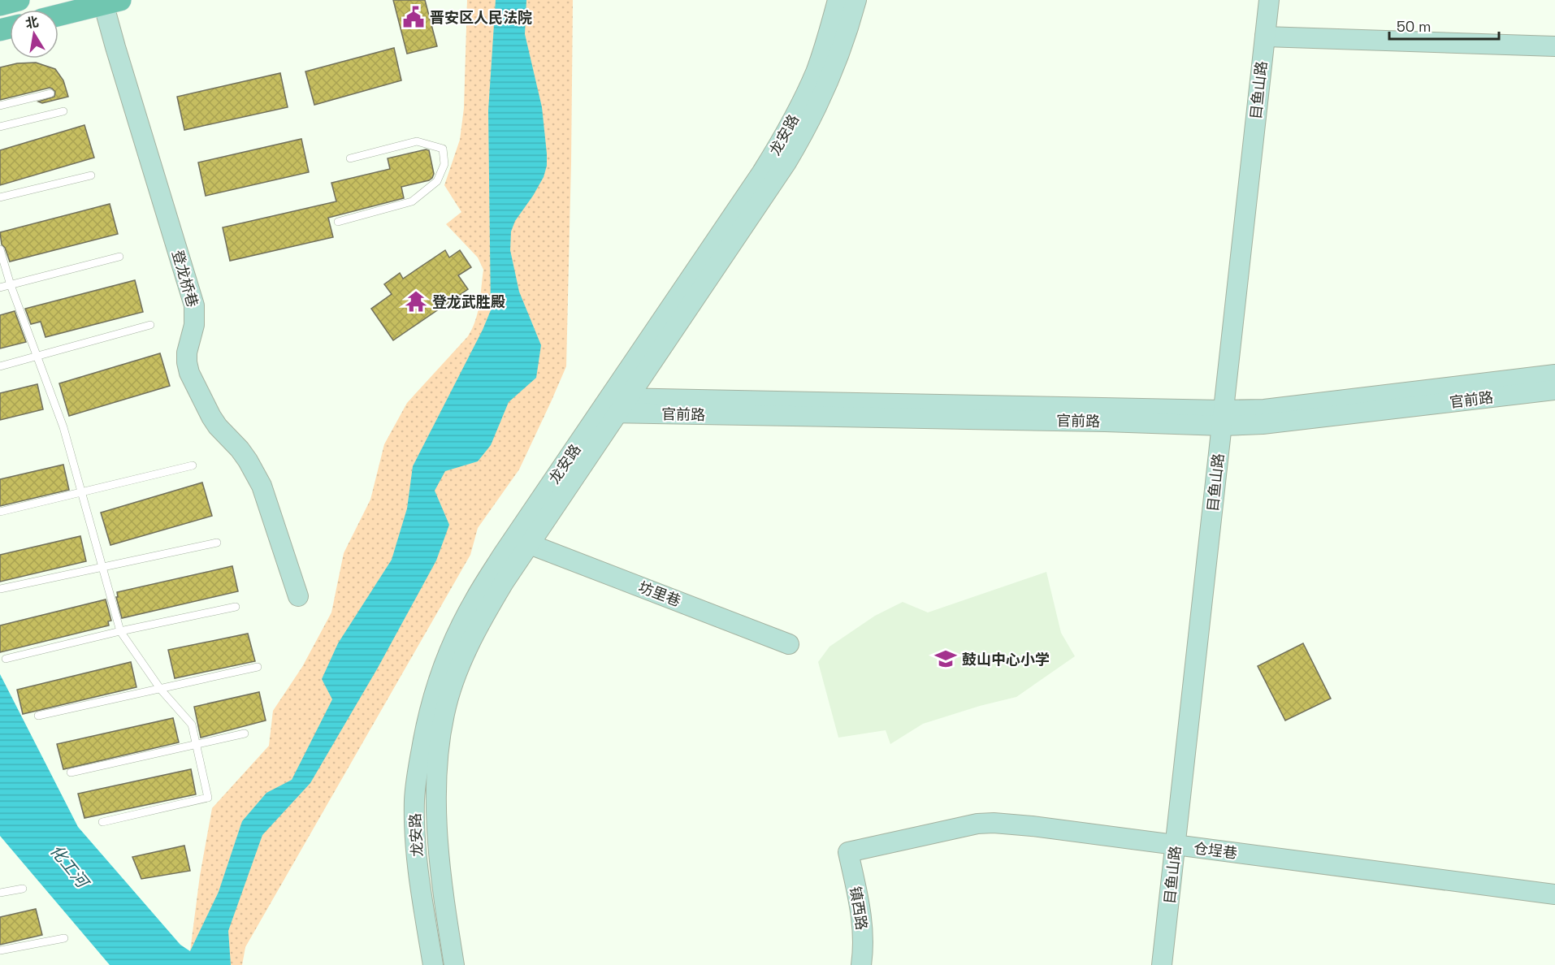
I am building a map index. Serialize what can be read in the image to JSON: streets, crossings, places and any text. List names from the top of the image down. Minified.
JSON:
{"streets":{"main road":["目鱼山路","龙安路","登龙桥巷","官前路","坊里巷","仓埕巷","镇西路"]},"crossings":[["目鱼山路","官前路"],["目鱼山路","仓埕巷"],["龙安路","官前路"],["龙安路","坊里巷"],["仓埕巷","镇西路"]],"water":["化工河"],"places":{"public building":["晋安区人民法院"],"temple":["登龙武胜殿"],"school or university":["鼓山中心小学"]},"scale_bar":"50 m","north":"top"}
